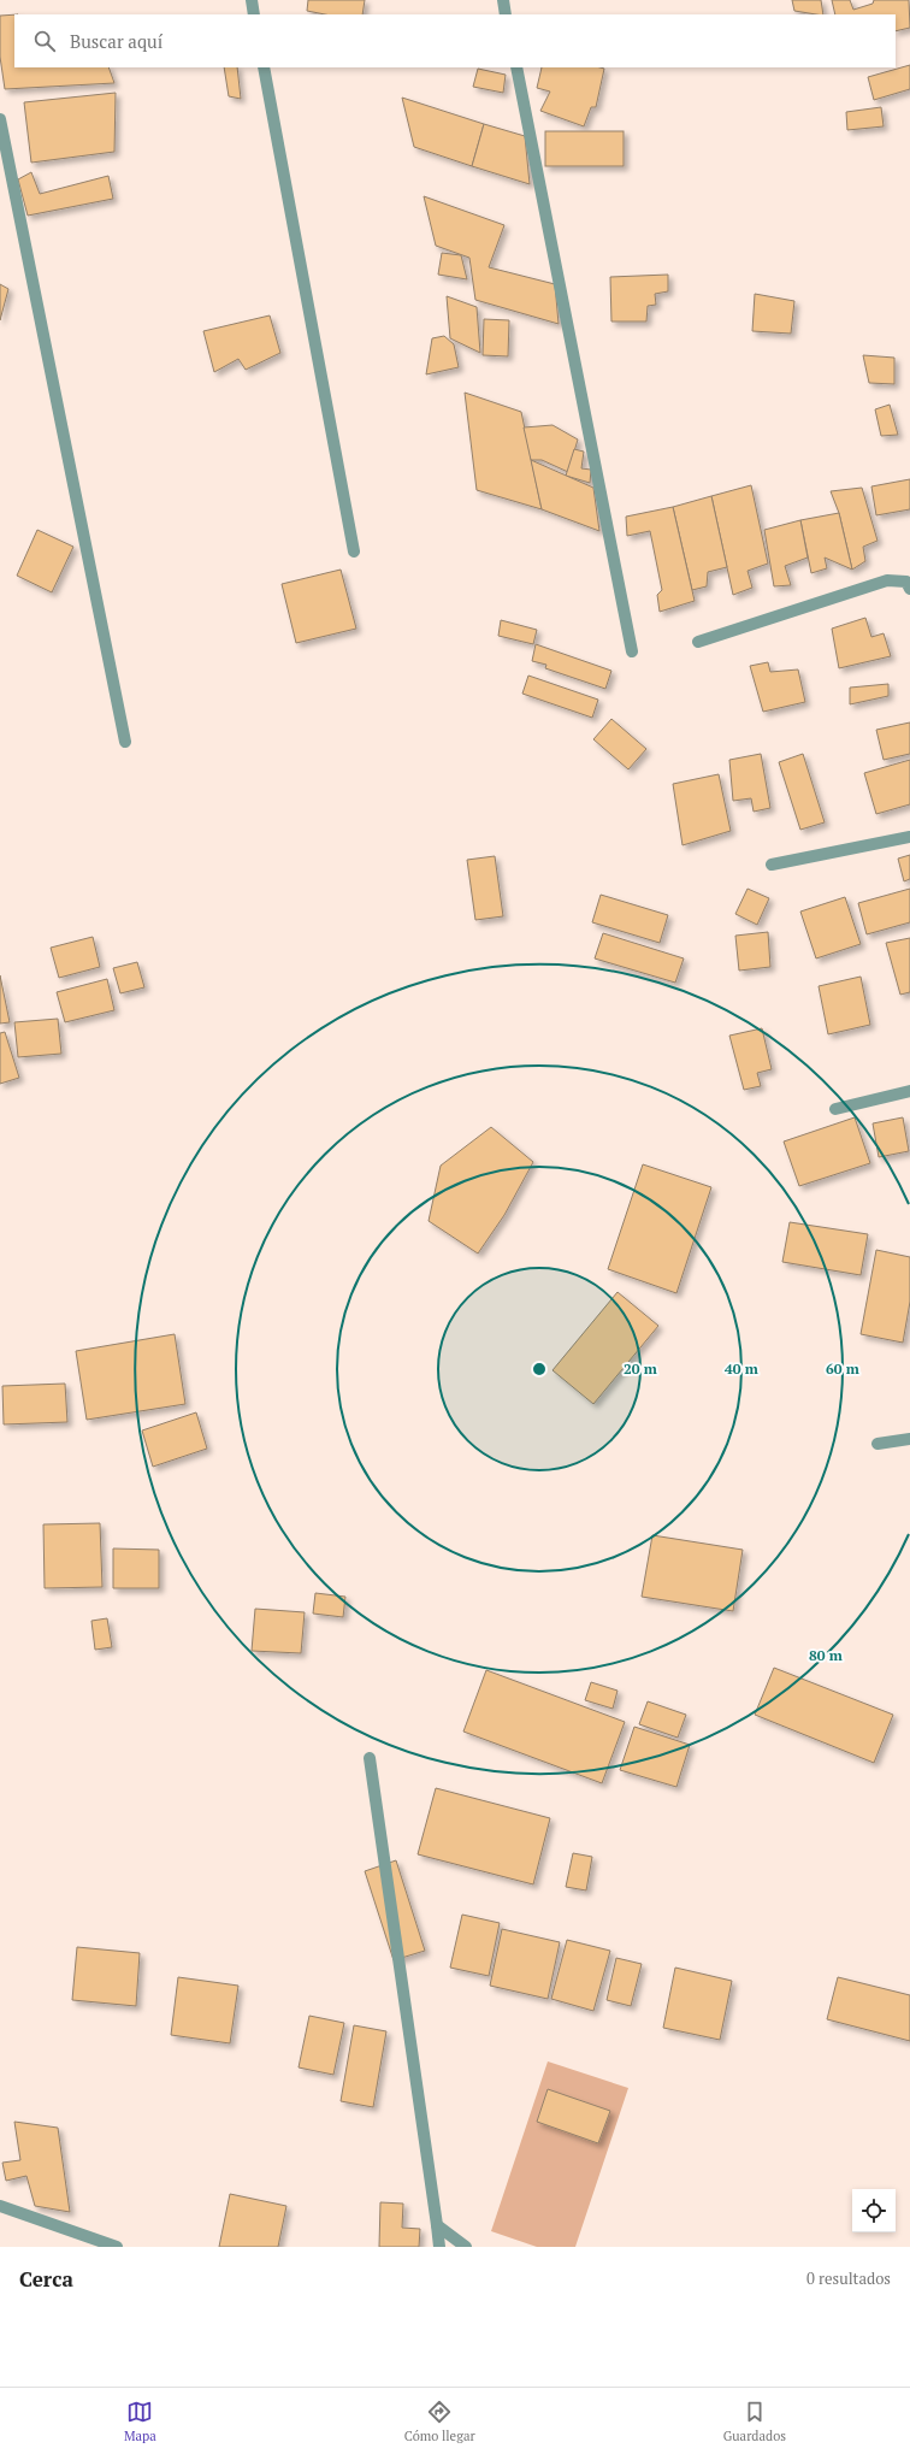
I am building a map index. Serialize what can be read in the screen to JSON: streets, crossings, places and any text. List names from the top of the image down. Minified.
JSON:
{"page":{"search":"Buscar aquí","heading":["Cerca","0 resultados"],"nav":["Mapa","Cómo llegar","Guardados"]},"rings":["20 m","40 m","60 m","80 m"]}
